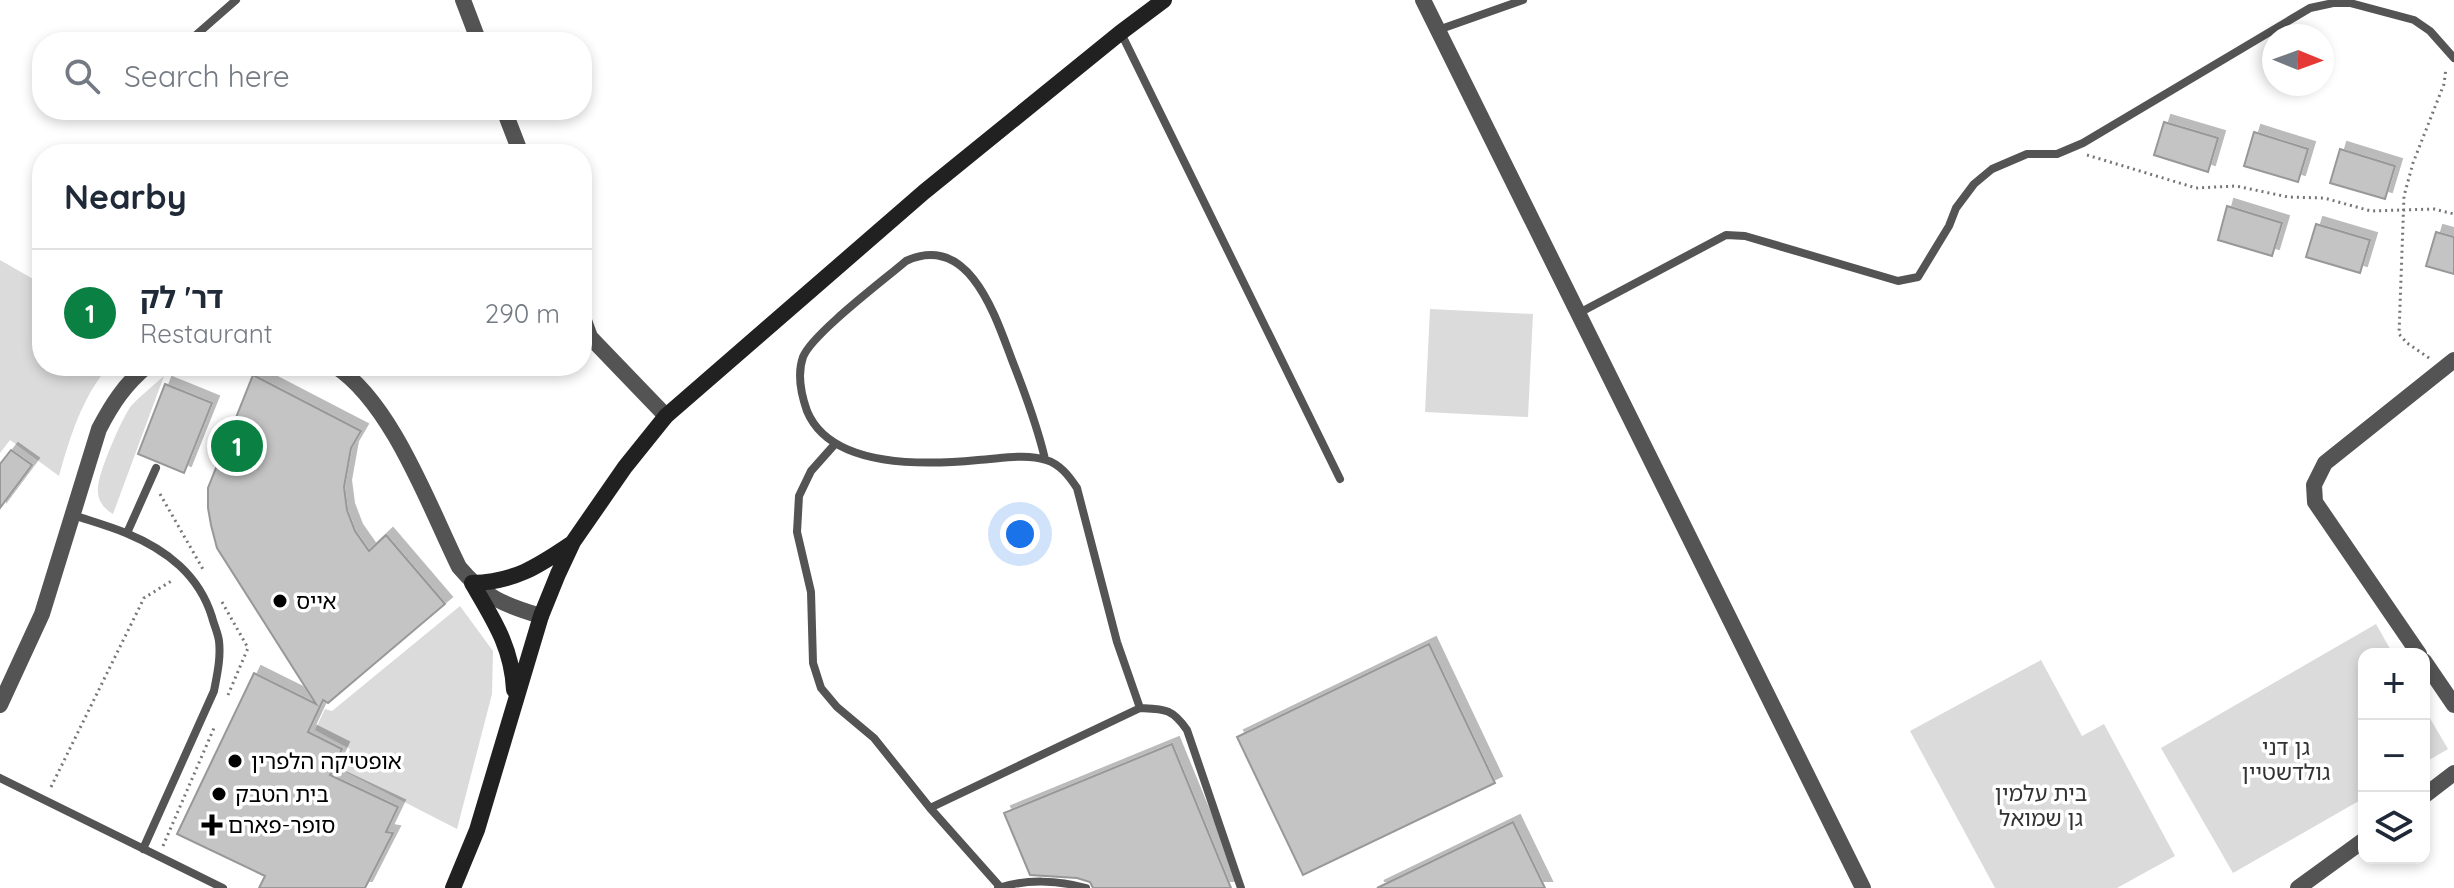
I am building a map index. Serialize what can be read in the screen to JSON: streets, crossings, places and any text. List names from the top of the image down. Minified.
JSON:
{"parks":["גן דני גולדשטיין","בית עלמין גן שמואל"],"places":{"other":["אייס","אופטיקה הלפרין","בית הטבק"],"health":["סופר-פארם"]},"north":"right","page":{"search":"Search here","heading":"Nearby","list":[{"mark":"1","name":"דר' לק","note":"Restaurant","value":"290 m"}],"pins":"1","map_buttons":["+","−"]}}
